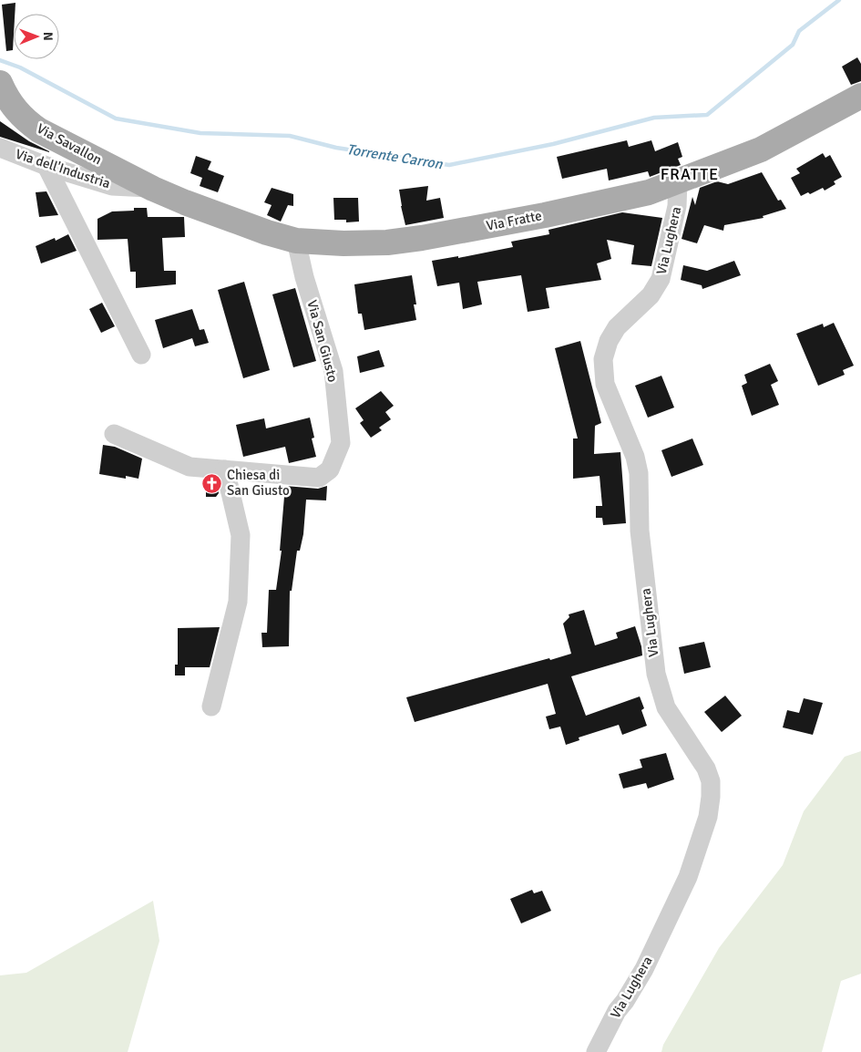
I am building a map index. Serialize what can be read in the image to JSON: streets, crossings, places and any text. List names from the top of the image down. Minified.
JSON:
{"streets":{"main road":["Via Savallon","Via Fratte"],"street":["Via dell'Industria","Via Lughera","Via San Giusto"]},"crossings":[["Via Savallon","Via dell'Industria"],["Via Savallon","Via Fratte"],["Via dell'Industria","Via Fratte"],["Via Fratte","Via Lughera"],["Via Fratte","Via San Giusto"]],"districts":["FRATTE"],"water":["Torrente Carron"],"places":{"church":["Chiesa di San Giusto"]},"north":"right"}
